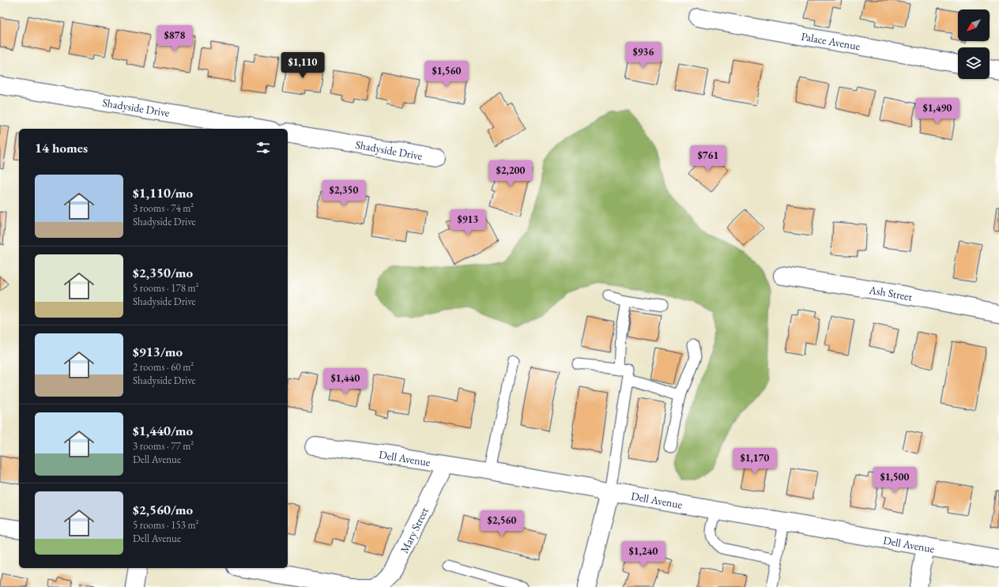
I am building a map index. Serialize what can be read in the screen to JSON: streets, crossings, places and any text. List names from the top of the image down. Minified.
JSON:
{"streets":{"street":["Palace Avenue","Shadyside Drive","Ash Street","Dell Avenue","Mary Street"]},"crossings":[["Dell Avenue","Mary Street"]],"north":"bottom left","page":{"price":["$878","$936","$1,110","$1,560","$1,490","$761","$2,200","$2,350","$913","$1,440","$1,170","$1,500","$2,560","$1,240"],"heading":"14 homes","list":[{"name":"$1,110/mo","note":"3 rooms · 74 m² · Shadyside Drive"},{"name":"$2,350/mo","note":"5 rooms · 178 m² · Shadyside Drive"},{"name":"$913/mo","note":"2 rooms · 60 m² · Shadyside Drive"},{"name":"$1,440/mo","note":"3 rooms · 77 m² · Dell Avenue"},{"name":"$2,560/mo","note":"5 rooms · 153 m² · Dell Avenue"}]}}
